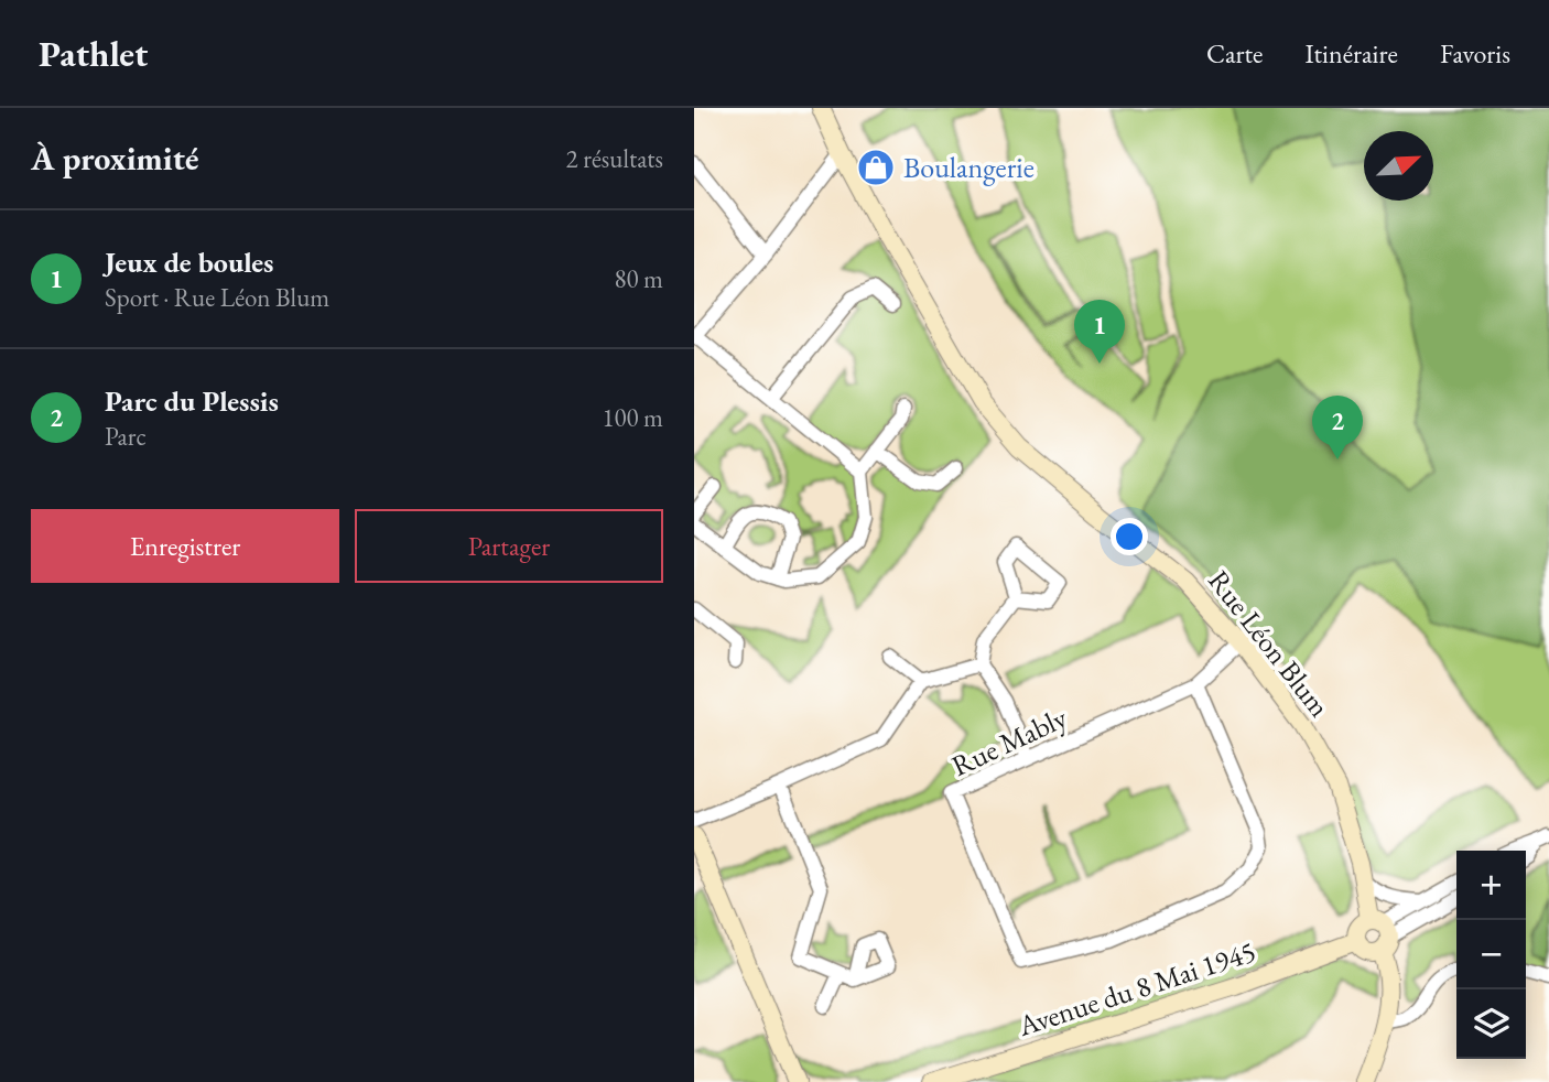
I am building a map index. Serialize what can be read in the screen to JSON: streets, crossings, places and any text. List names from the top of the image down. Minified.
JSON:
{"streets":{"street":["Rue Léon Blum","Rue Mably","Avenue du 8 Mai 1945"]},"crossings":[["Rue Léon Blum","Rue Mably"]],"places":{"shop":["Boulangerie"]},"north":"top right","page":{"header":"Pathlet","nav":["Carte","Itinéraire","Favoris"],"heading":["À proximité","2 résultats"],"list":[{"mark":"1","name":"Jeux de boules","note":"Sport · Rue Léon Blum","value":"80 m"},{"mark":"2","name":"Parc du Plessis","note":"Parc","value":"100 m"}],"pins":["1","2"],"buttons":["Enregistrer","Partager"],"map_buttons":["+","−"]}}
